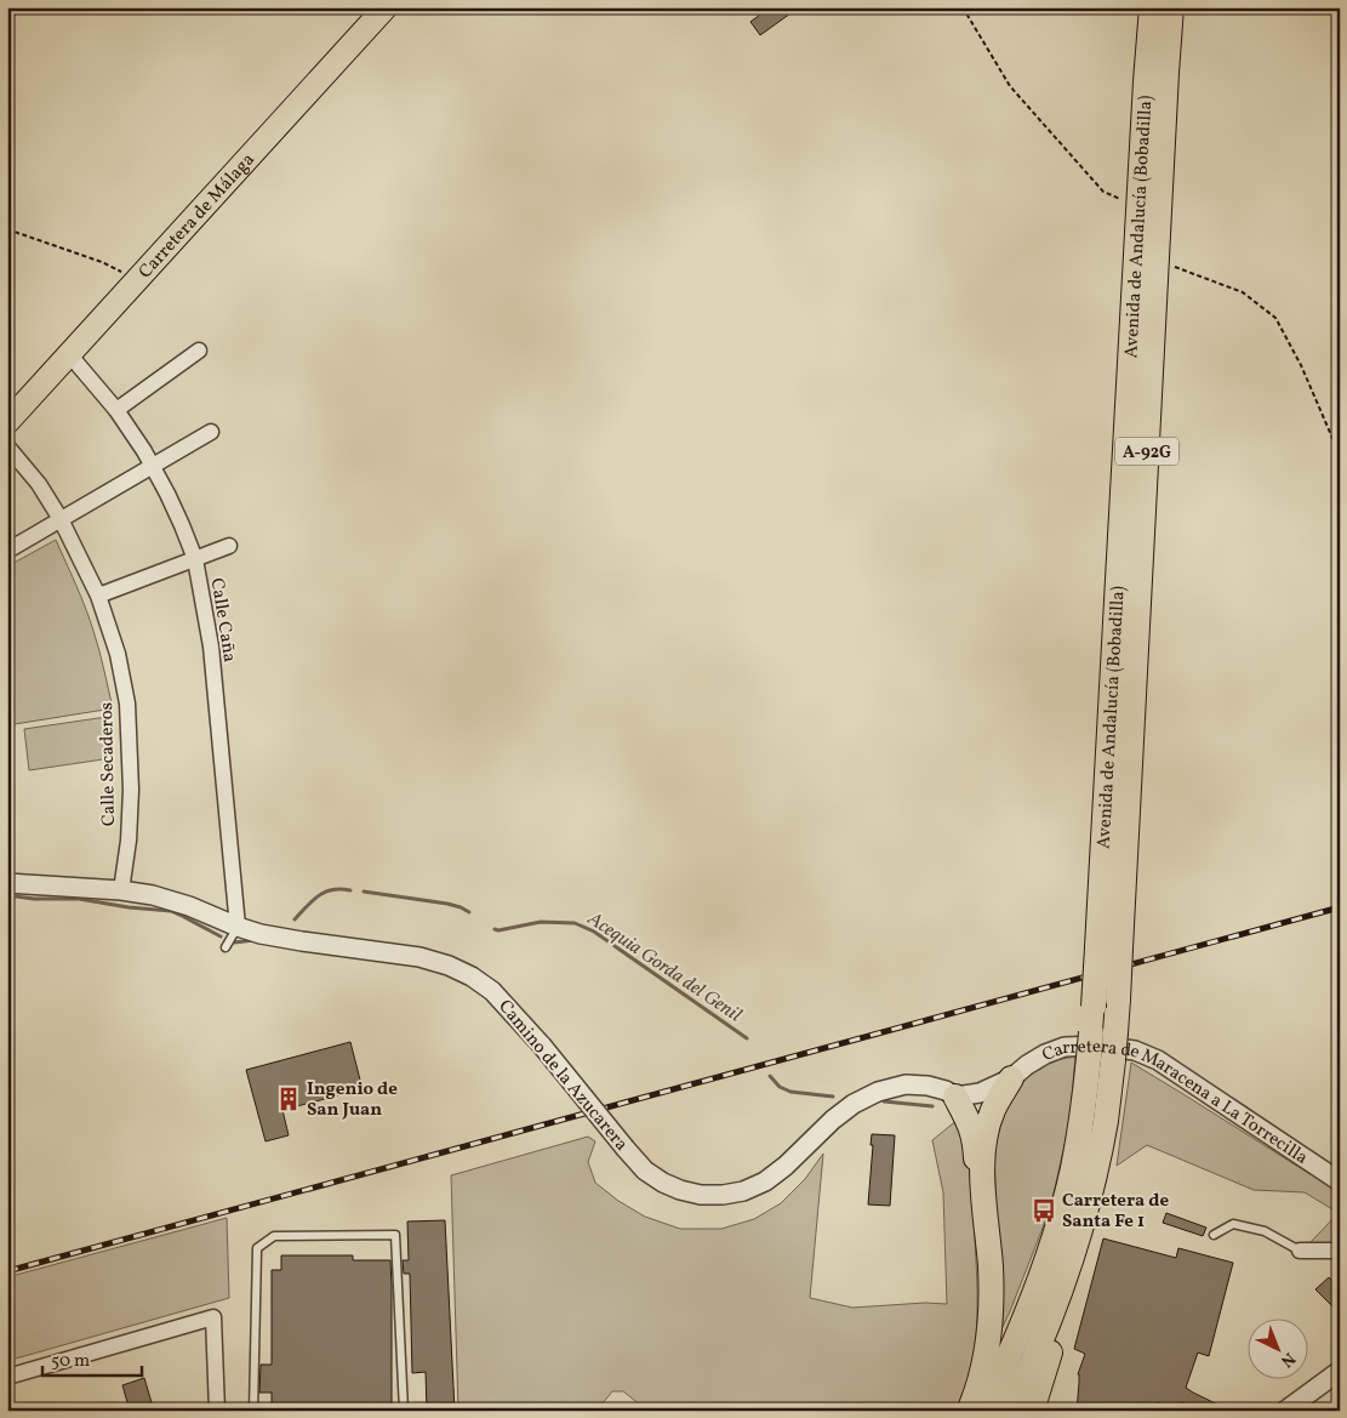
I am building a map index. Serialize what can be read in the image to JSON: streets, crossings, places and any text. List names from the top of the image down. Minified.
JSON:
{"streets":{"highway":["Avenida de Andalucía (Bobadilla)","A-92G"],"main road":["Carretera de Málaga"],"street":["Calle Caña","Calle Secaderos","Camino de la Azucarera","Carretera de Maracena a La Torrecilla"]},"crossings":[["Carretera de Málaga","Calle Caña"],["Calle Caña","Camino de la Azucarera"],["Calle Secaderos","Camino de la Azucarera"]],"water":["Acequia Gorda del Genil"],"places":{"building":["Ingenio de San Juan"],"bus stop":["Carretera de Santa Fe 1"]},"scale_bar":"50 m","north":"bottom right"}
